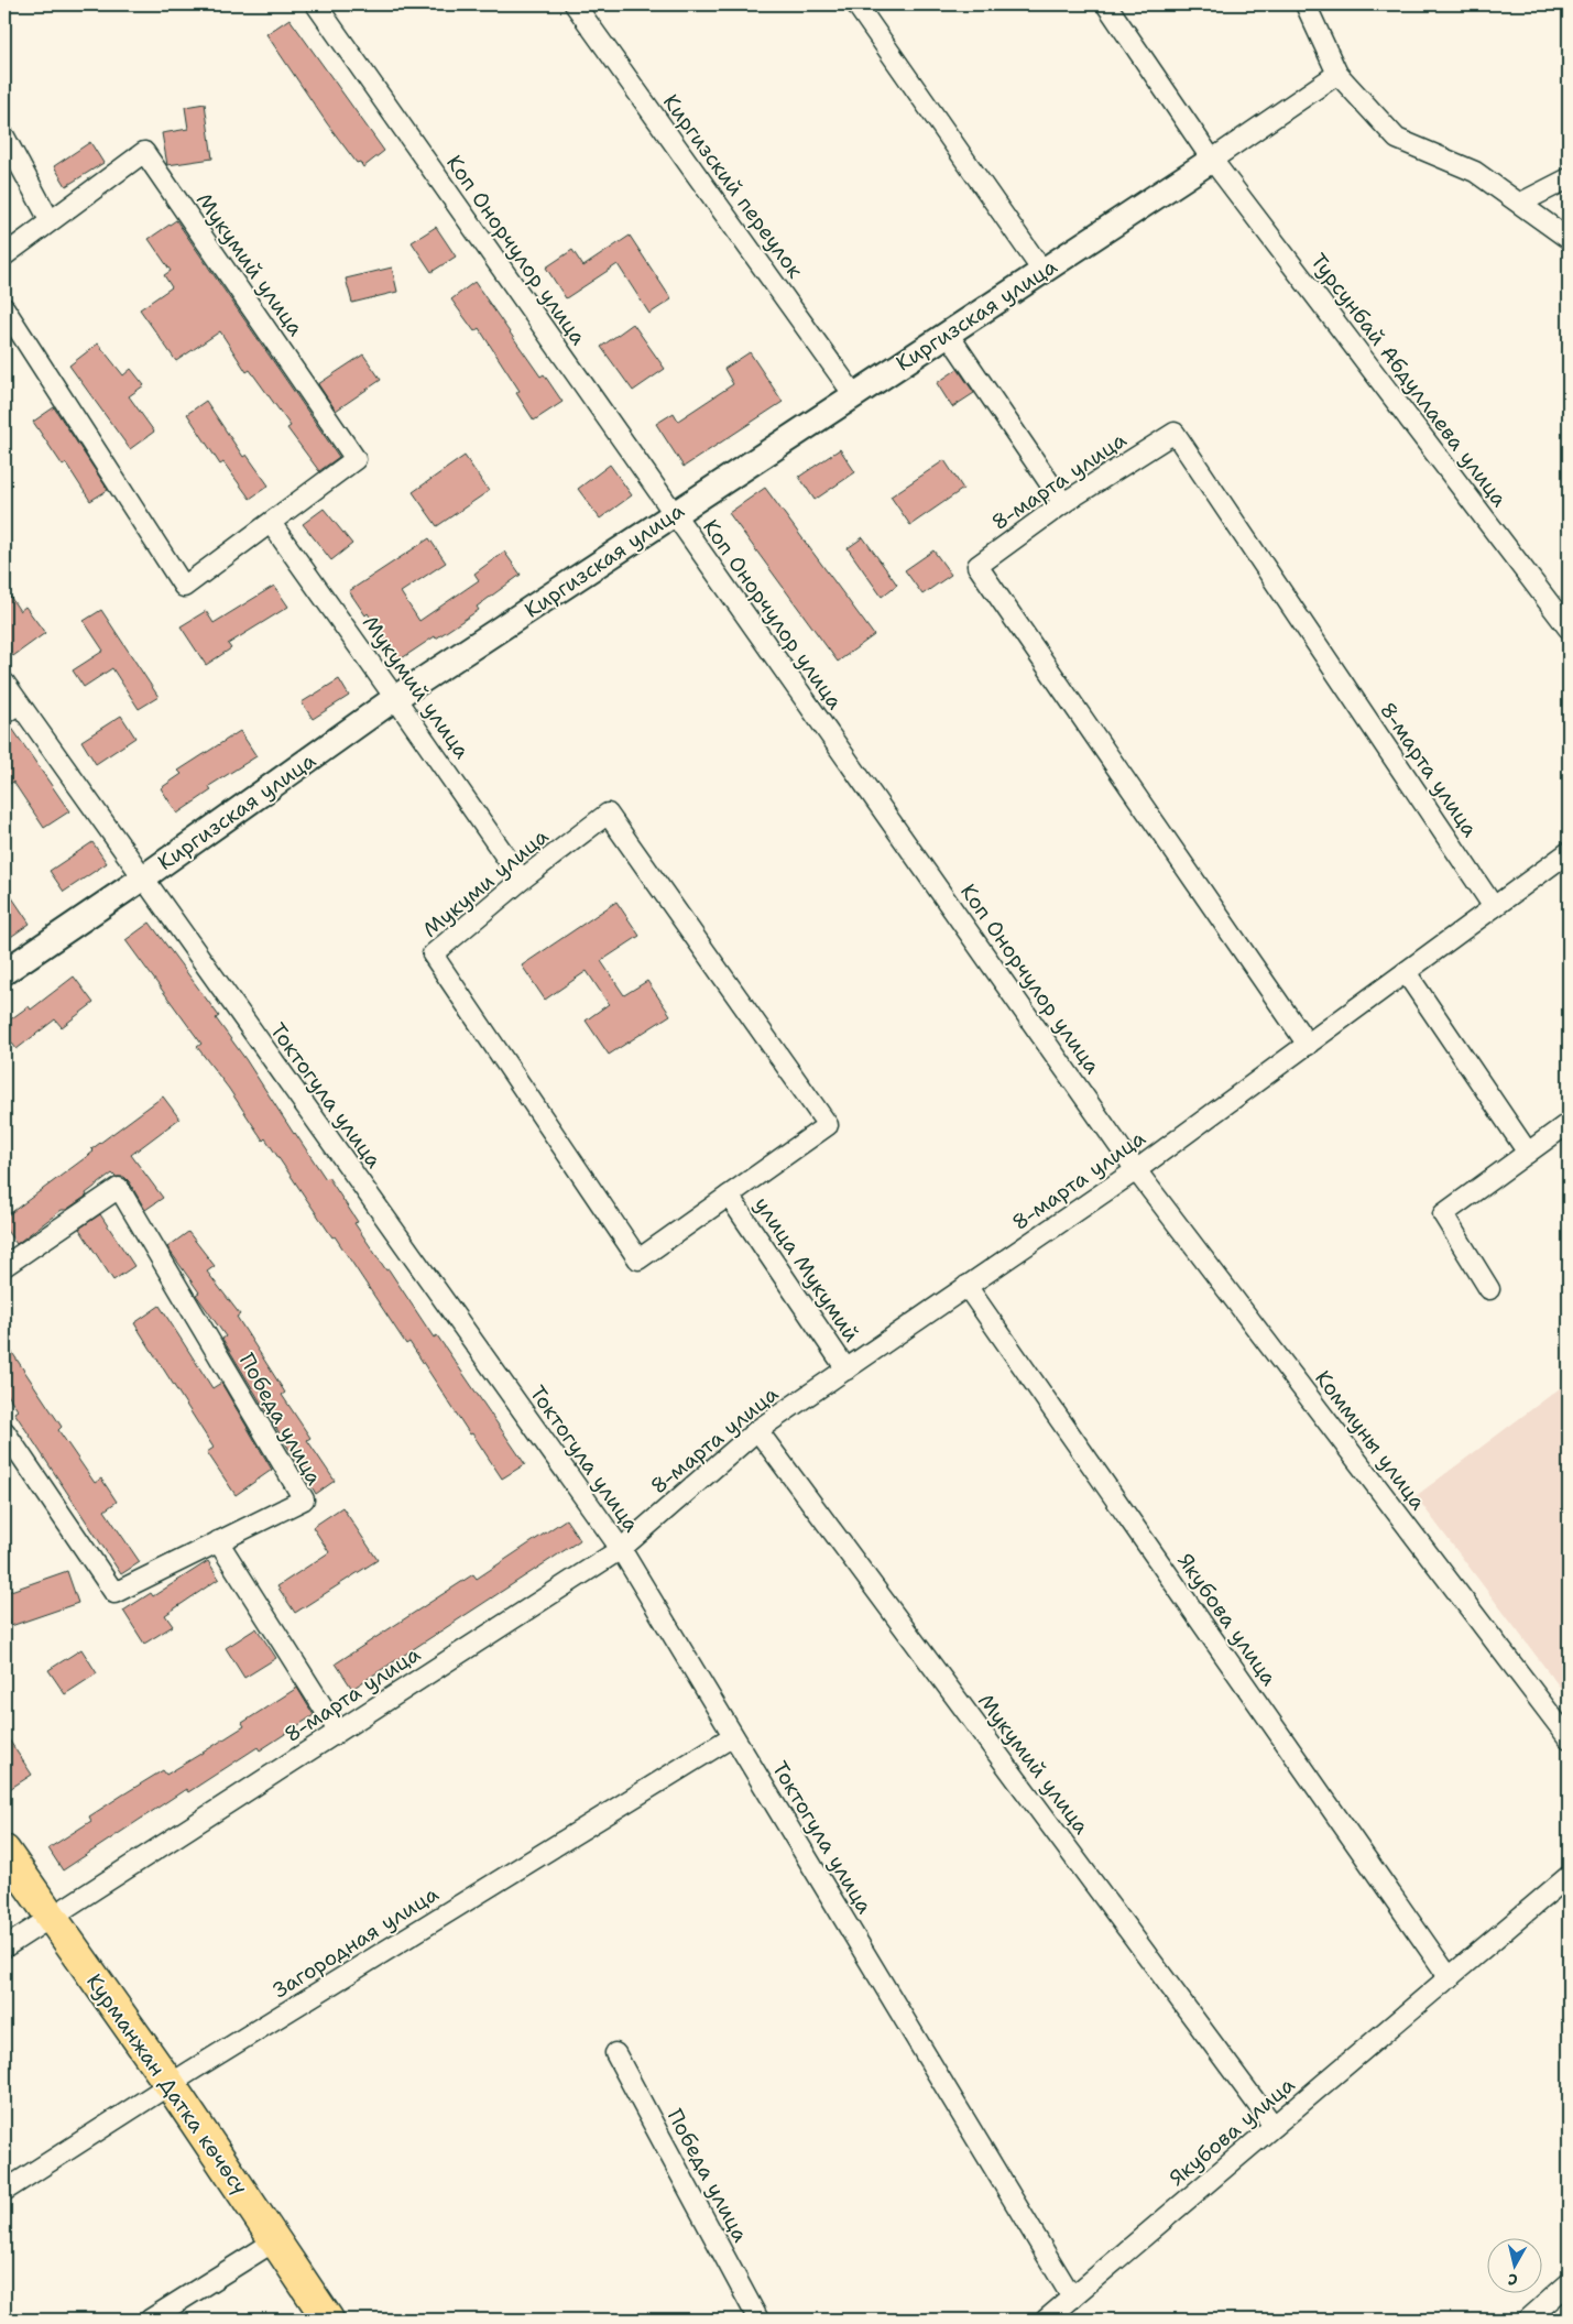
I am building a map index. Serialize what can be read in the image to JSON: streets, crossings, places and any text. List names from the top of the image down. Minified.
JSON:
{"streets":{"main road":["Курманжан Датка көчөсү"],"street":["Киргизский переулок","Коп Онорчулор улица","Мукумий улица","Киргизская улица","Турсунбай Абдуллаева улица","8-марта улица","Мукуми улица","Токтогула улица","улица Мукумий","Победа улица","Коммуны улица","Якубова улица","Загородная улица"]},"crossings":[["Киргизский переулок","Киргизская улица"],["Коп Онорчулор улица","Киргизская улица"],["Коп Онорчулор улица","8-марта улица"],["Коп Онорчулор улица","Коммуны улица"],["Мукумий улица","Киргизская улица"],["Мукумий улица","8-марта улица"],["Мукумий улица","Мукуми улица"],["Мукумий улица","Якубова улица"],["Киргизская улица","Турсунбай Абдуллаева улица"],["Киргизская улица","Токтогула улица"],["8-марта улица","Токтогула улица"],["8-марта улица","улица Мукумий"],["8-марта улица","Коммуны улица"],["8-марта улица","Якубова улица"],["8-марта улица","Курманжан Датка көчөсү"],["Мукуми улица","улица Мукумий"],["Токтогула улица","Якубова улица"],["Токтогула улица","Загородная улица"],["Загородная улица","Курманжан Датка көчөсү"]],"north":"bottom"}
